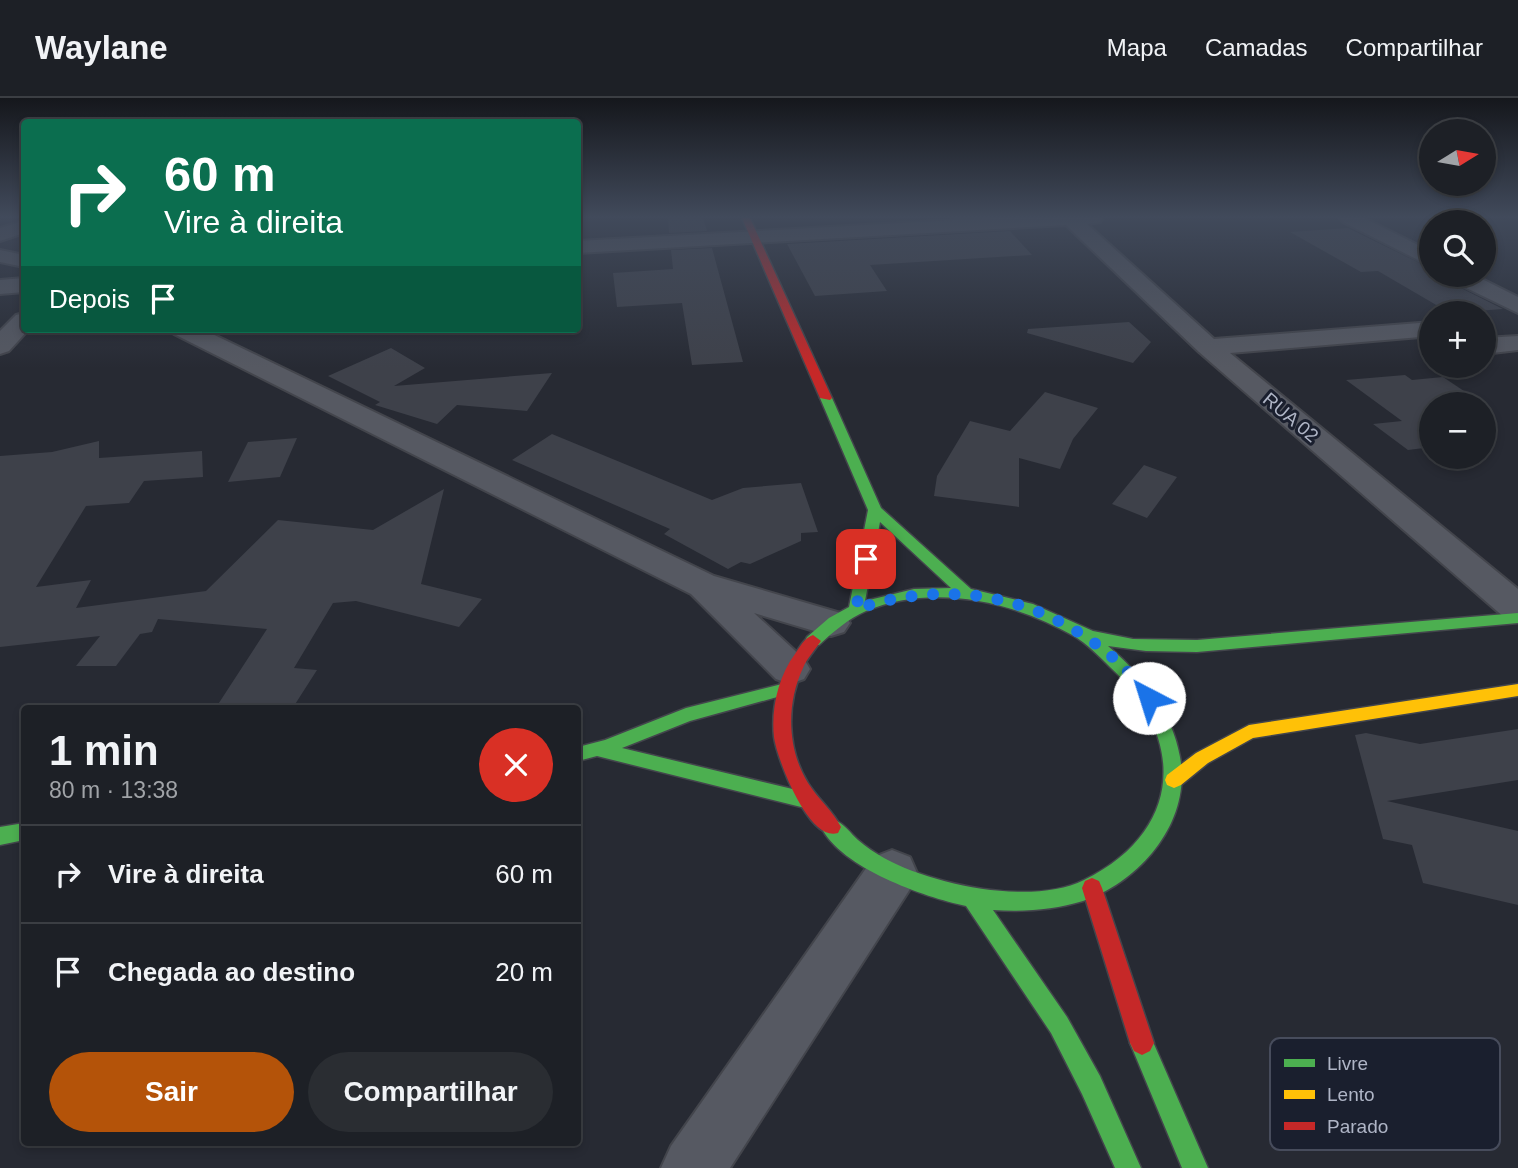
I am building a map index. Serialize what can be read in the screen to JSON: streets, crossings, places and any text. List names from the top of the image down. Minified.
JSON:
{"streets":{"street":["RUA 02"]},"legend":["Livre","Lento","Parado"],"north":"right","page":{"header":"Waylane","nav":["Mapa","Camadas","Compartilhar"],"map_buttons":["+","−"],"turn":["60 m","Vire à direita"],"then":"Depois","heading":["1 min","80 m · 13:38"],"list":[{"name":"Vire à direita","value":"60 m"},{"name":"Chegada ao destino","value":"20 m"}],"buttons":["Sair","Compartilhar"]}}
